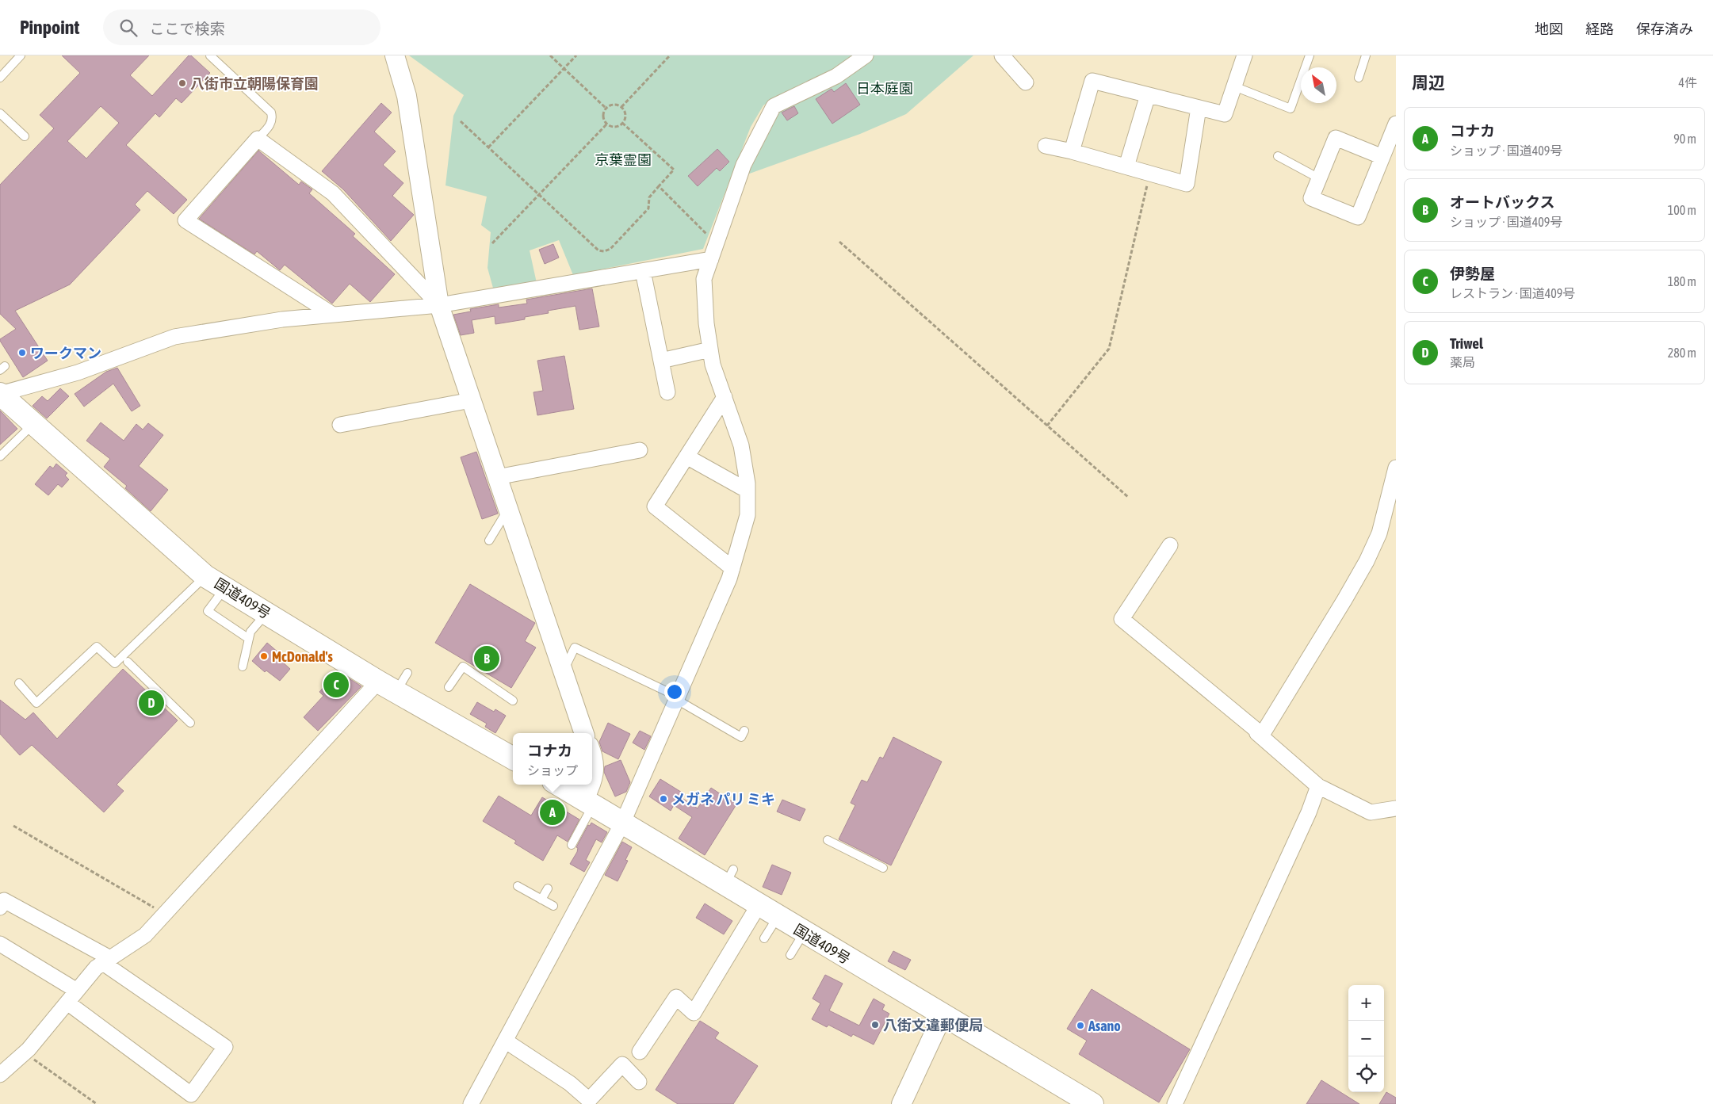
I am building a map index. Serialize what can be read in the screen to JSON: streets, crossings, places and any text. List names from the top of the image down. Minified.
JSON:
{"streets":{"highway":["国道409号"]},"parks":["日本庭園","京葉霊園"],"places":["八街市立朝陽保育園","ワークマン","McDonald's","メガネ パリ ミキ","八街文違郵便局","Asano"],"north":"top left","page":{"header":"Pinpoint","search":"ここで検索","nav":["地図","経路","保存済み"],"heading":["周辺","4件"],"list":[{"mark":"A","name":"コナカ","note":"ショップ · 国道409号","value":"90 m"},{"mark":"B","name":"オートバックス","note":"ショップ · 国道409号","value":"100 m"},{"mark":"C","name":"伊勢屋","note":"レストラン · 国道409号","value":"180 m"},{"mark":"D","name":"Triwel","note":"薬局","value":"280 m"}],"pins":["B","C","D","A"],"popup":["コナカ","ショップ"],"map_buttons":["+","−"]}}
